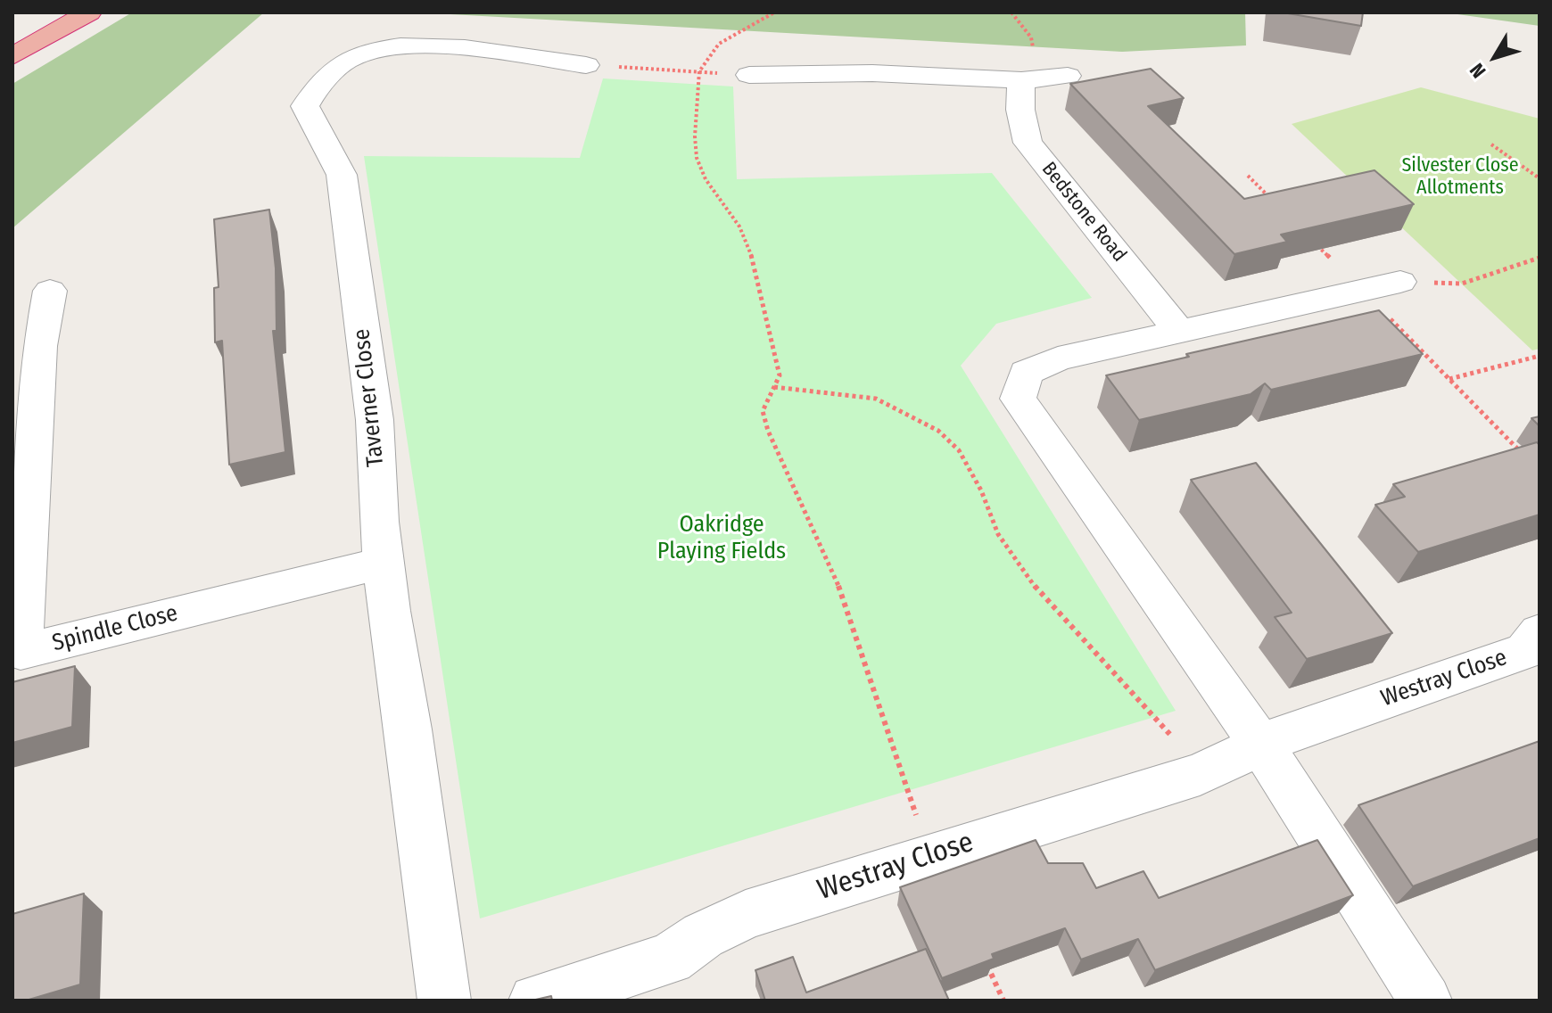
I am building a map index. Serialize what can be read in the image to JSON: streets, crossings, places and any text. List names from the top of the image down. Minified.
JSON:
{"streets":{"street":["Bedstone Road","Taverner Close","Spindle Close","Westray Close"]},"crossings":[["Taverner Close","Spindle Close"]],"parks":["Silvester Close Allotments","Oakridge Playing Fields"],"north":"bottom left"}
